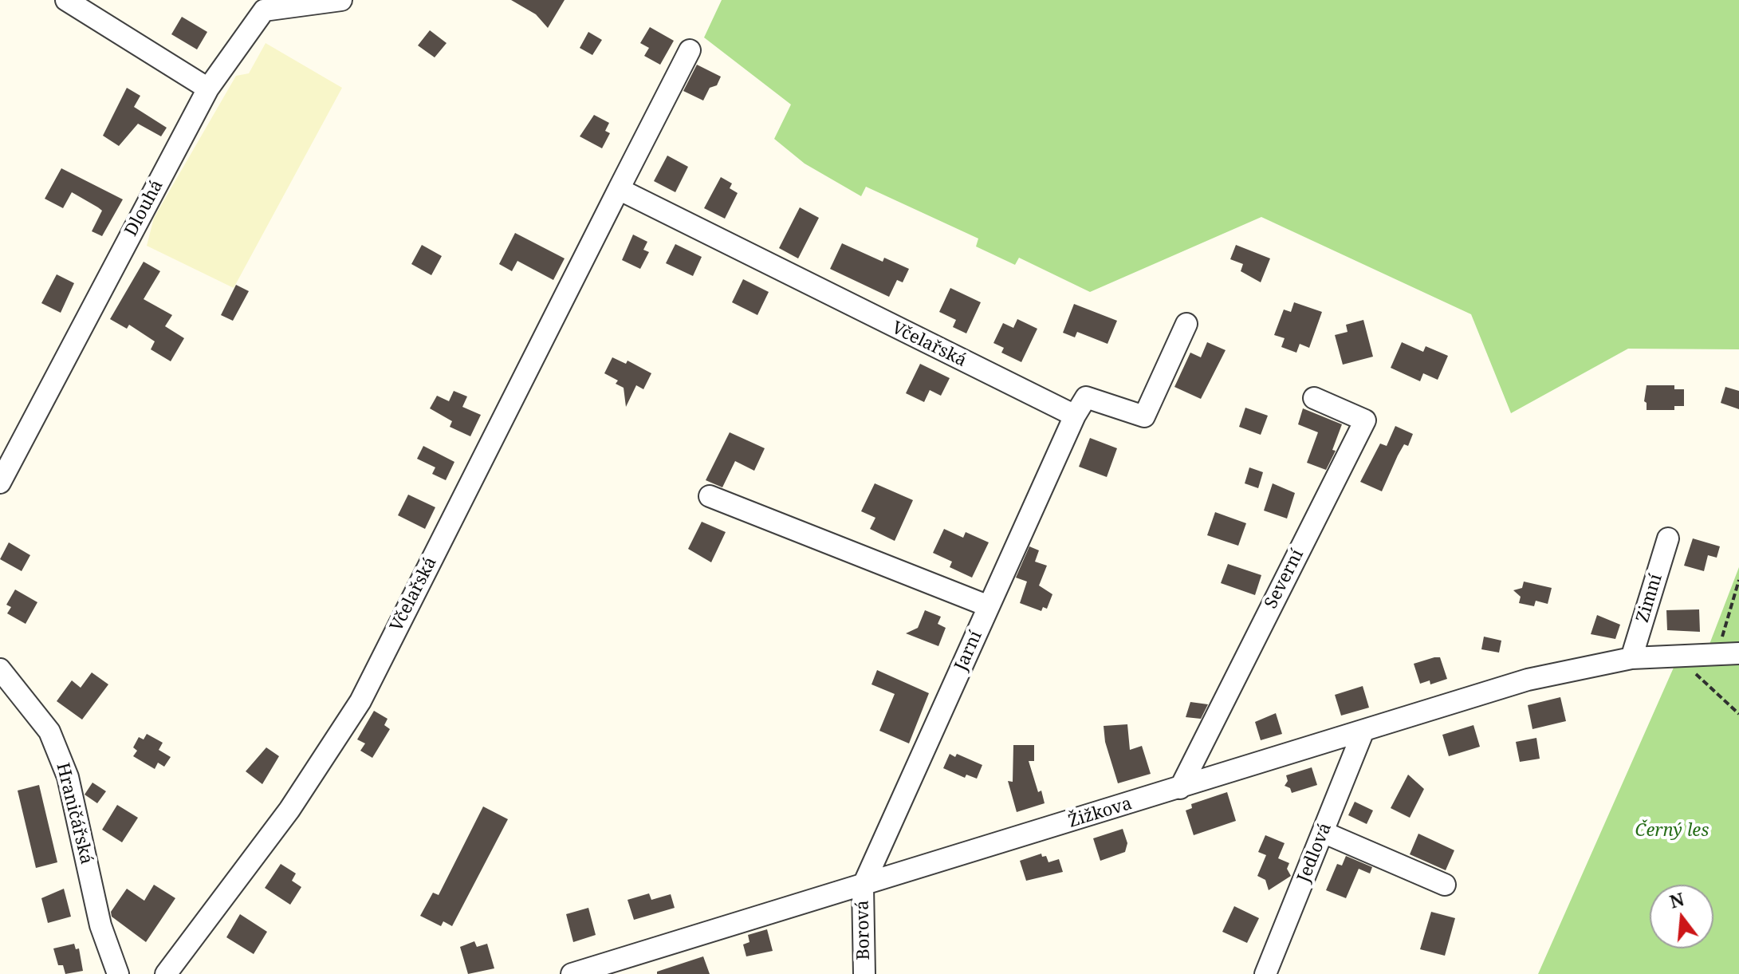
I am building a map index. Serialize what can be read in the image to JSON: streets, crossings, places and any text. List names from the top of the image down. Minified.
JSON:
{"streets":{"street":["Dlouhá","Včelařská","Severní","Zimní","Jarní","Žižkova","Hraničářská","Jedlová","Borová"]},"crossings":[["Včelařská","Jarní"],["Severní","Žižkova"],["Zimní","Žižkova"],["Jarní","Žižkova"],["Jarní","Borová"],["Žižkova","Jedlová"],["Žižkova","Borová"]],"parks":["Černý les"],"north":"top"}
